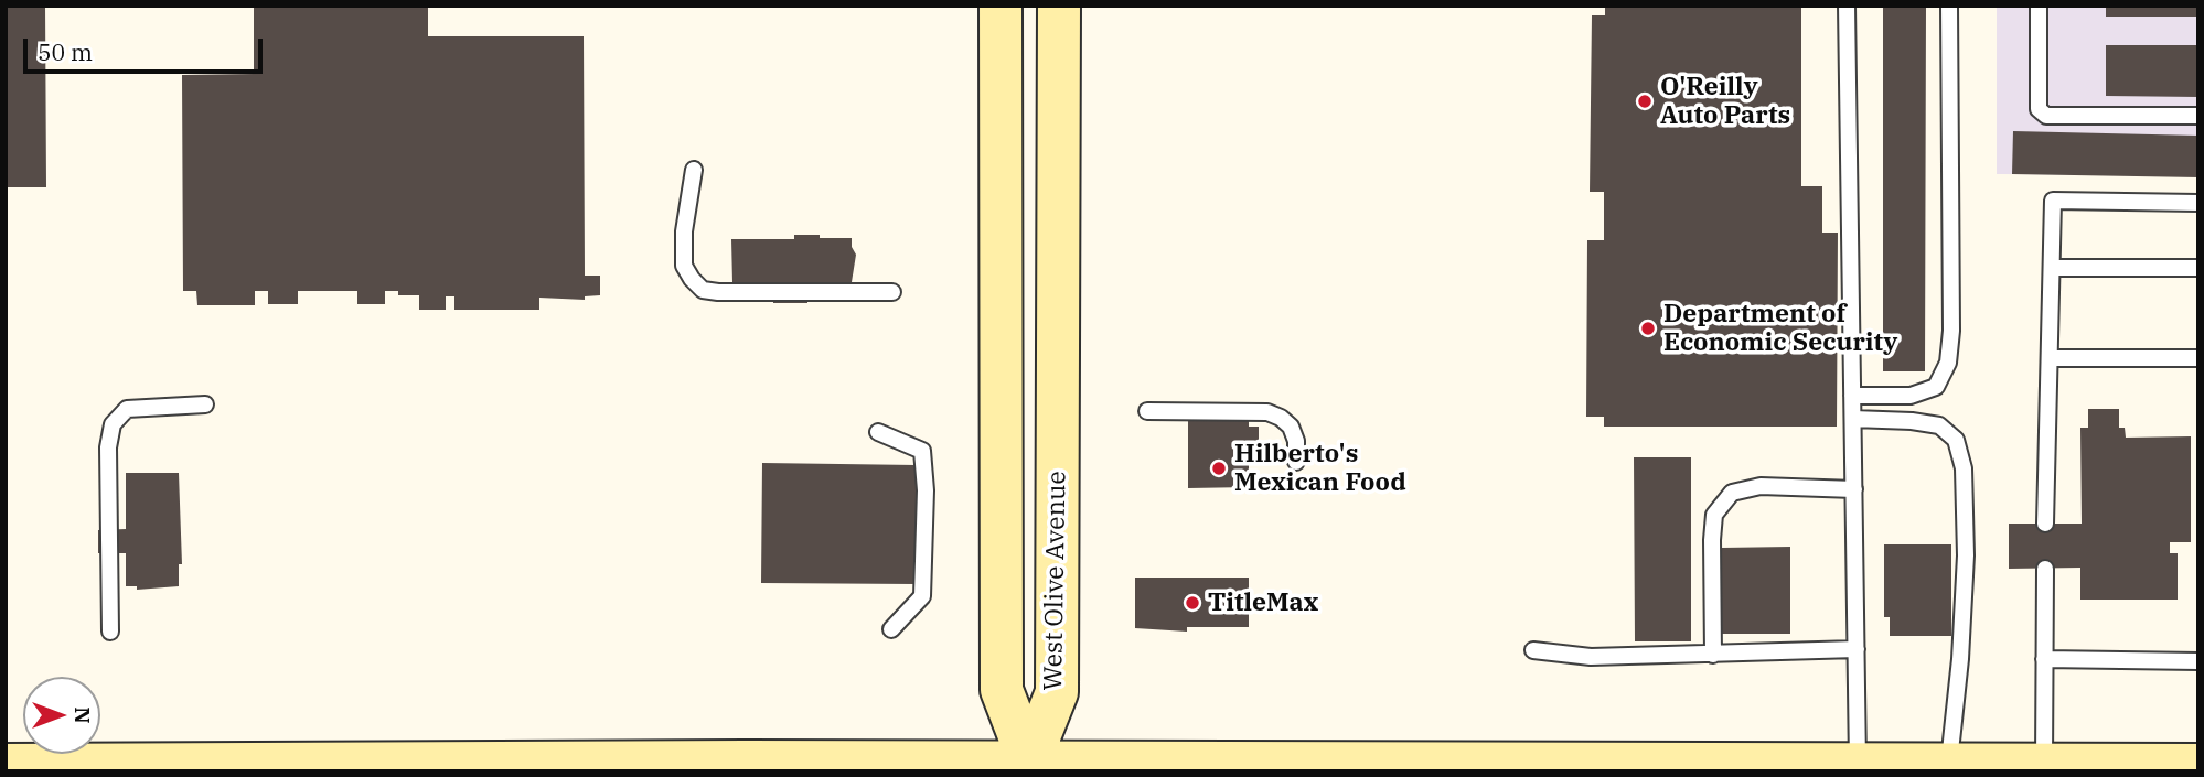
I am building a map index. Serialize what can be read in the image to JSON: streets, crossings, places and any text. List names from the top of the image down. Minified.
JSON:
{"streets":{"main road":["West Olive Avenue"]},"places":["O'Reilly Auto Parts","Department of Economic Security","Hilberto's Mexican Food","TitleMax"],"scale_bar":"50 m","north":"right"}
